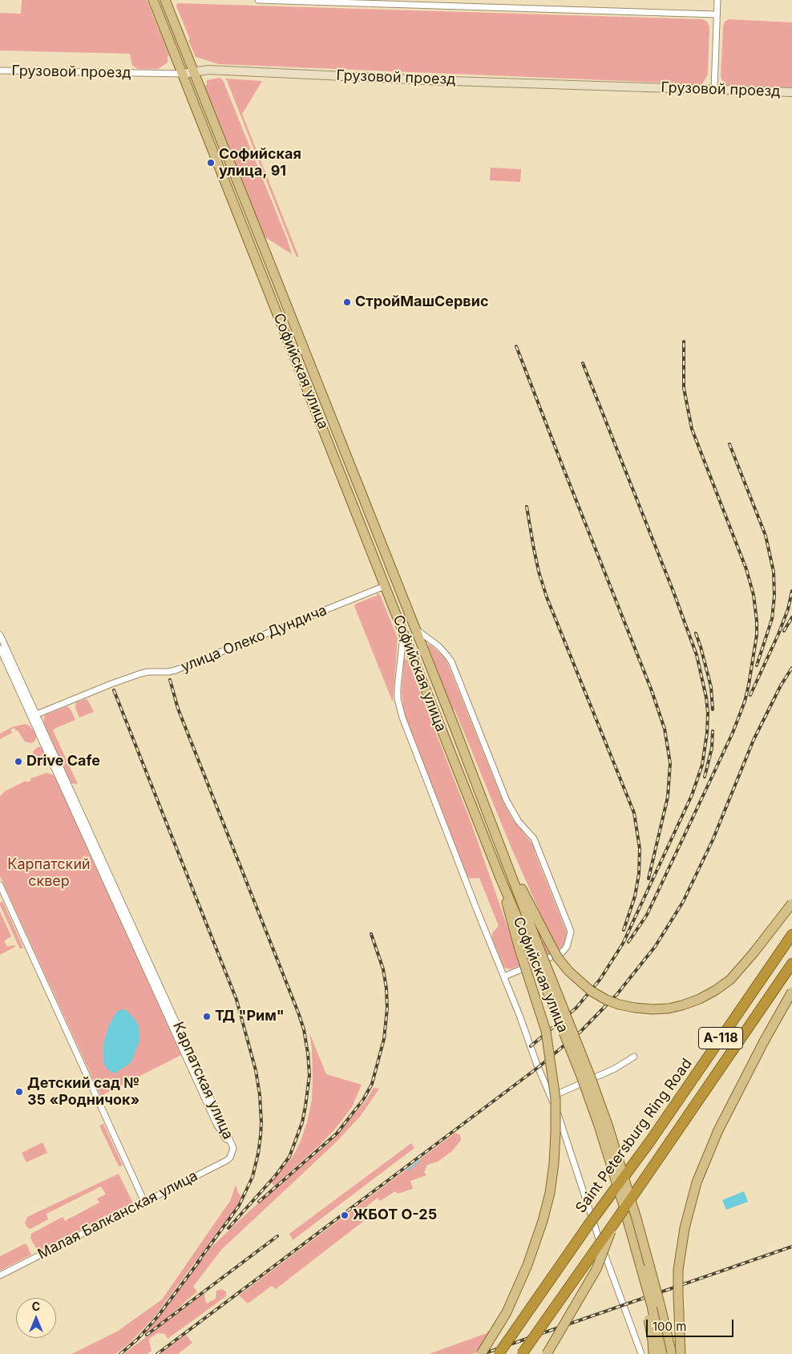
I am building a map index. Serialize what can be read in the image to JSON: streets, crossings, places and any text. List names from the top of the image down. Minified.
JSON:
{"streets":{"highway":["А-118","Saint Petersburg Ring Road"],"main road":["Софийская улица"],"street":["Грузовой проезд","улица Олеко Дундича","Карпатская улица","Малая Балканская улица"]},"crossings":[["Грузовой проезд","Софийская улица"],["Софийская улица","улица Олеко Дундича"],["улица Олеко Дундича","Карпатская улица"],["Карпатская улица","Малая Балканская улица"]],"parks":["Карпатский сквер"],"places":["Софийская улица, 91","СтройМашСервис","Drive Cafe","ТД \"Рим\"","Детский сад № 35 «Родничок»","ЖБОТ О-25"],"scale_bar":"100 m","north":"top"}
